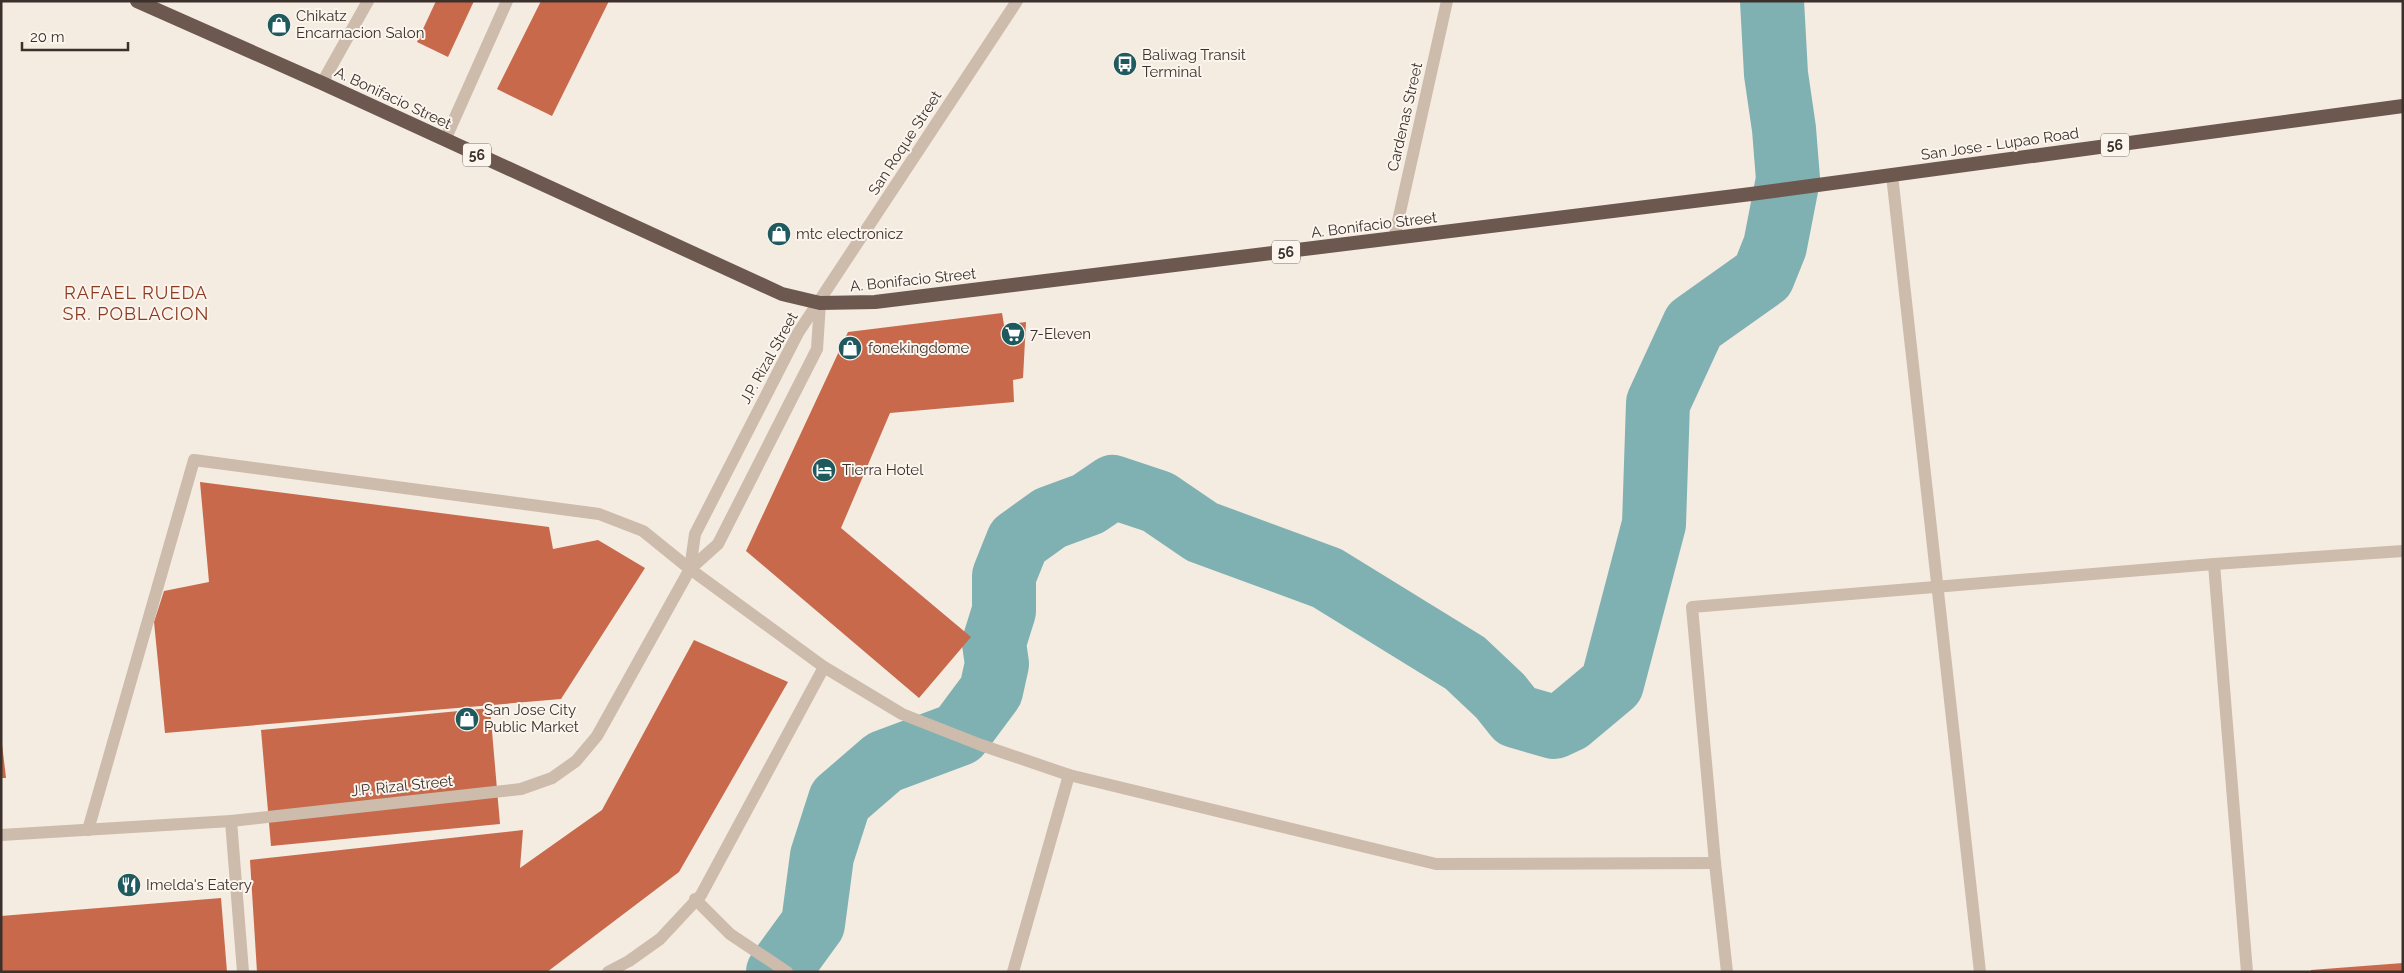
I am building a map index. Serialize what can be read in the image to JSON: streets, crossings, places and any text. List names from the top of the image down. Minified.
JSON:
{"streets":{"highway":["A. Bonifacio Street","San Jose - Lupao Road","56"],"street":["Cardenas Street","San Roque Street","J.P. Rizal Street"]},"crossings":[["A. Bonifacio Street","Cardenas Street"],["A. Bonifacio Street","San Roque Street"],["A. Bonifacio Street","San Jose - Lupao Road"],["A. Bonifacio Street","J.P. Rizal Street"],["San Roque Street","J.P. Rizal Street"]],"districts":["RAFAEL RUEDA SR. POBLACION"],"places":{"shop":["Chikatz Encarnacion Salon","mtc electronicz","fonekingdome","San Jose City Public Market"],"bus stop":["Baliwag Transit Terminal"],"supermarket":["7-Eleven"],"hotel":["Tierra Hotel"],"restaurant":["Imelda's Eatery"]},"scale_bar":"20 m"}
